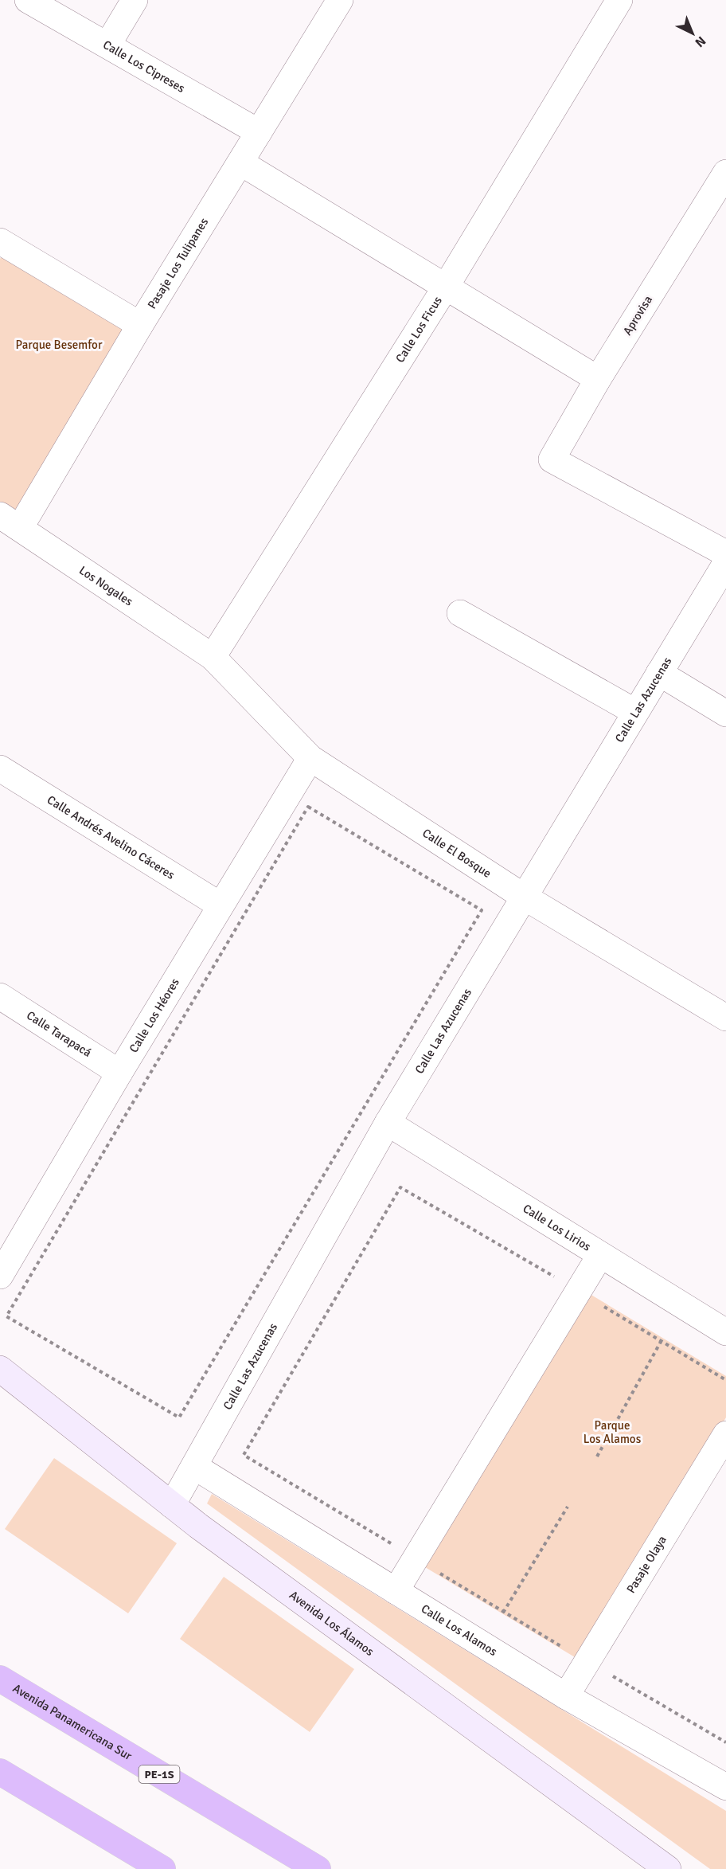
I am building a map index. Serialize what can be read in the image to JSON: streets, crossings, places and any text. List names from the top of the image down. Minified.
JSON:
{"streets":{"highway":["Avenida Panamericana Sur","PE-1S"],"street":["Calle Los Cipreses","Pasaje Los Tulipanes","Aprovisa","Calle Los Ficus","Los Nogales","Calle Las Azucenas","Calle Andrés Avelino Cáceres","Calle El Bosque","Calle Los Héores","Calle Tarapacá","Calle Los Lirios","Pasaje Olaya","Avenida Los Álamos","Calle Los Alamos"]},"crossings":[["Calle Los Cipreses","Pasaje Los Tulipanes"],["Pasaje Los Tulipanes","Los Nogales"],["Calle Los Ficus","Los Nogales"],["Calle Los Ficus","Calle El Bosque"],["Los Nogales","Calle El Bosque"],["Calle Las Azucenas","Calle El Bosque"],["Calle Las Azucenas","Calle Los Lirios"],["Calle Las Azucenas","Avenida Los Álamos"],["Calle Las Azucenas","Calle Los Alamos"],["Calle Andrés Avelino Cáceres","Calle Los Héores"],["Calle El Bosque","Calle Los Héores"],["Calle Los Héores","Calle Tarapacá"],["Pasaje Olaya","Calle Los Alamos"]],"parks":["Parque Besemfor","Parque Los Alamos"],"north":"bottom right"}
